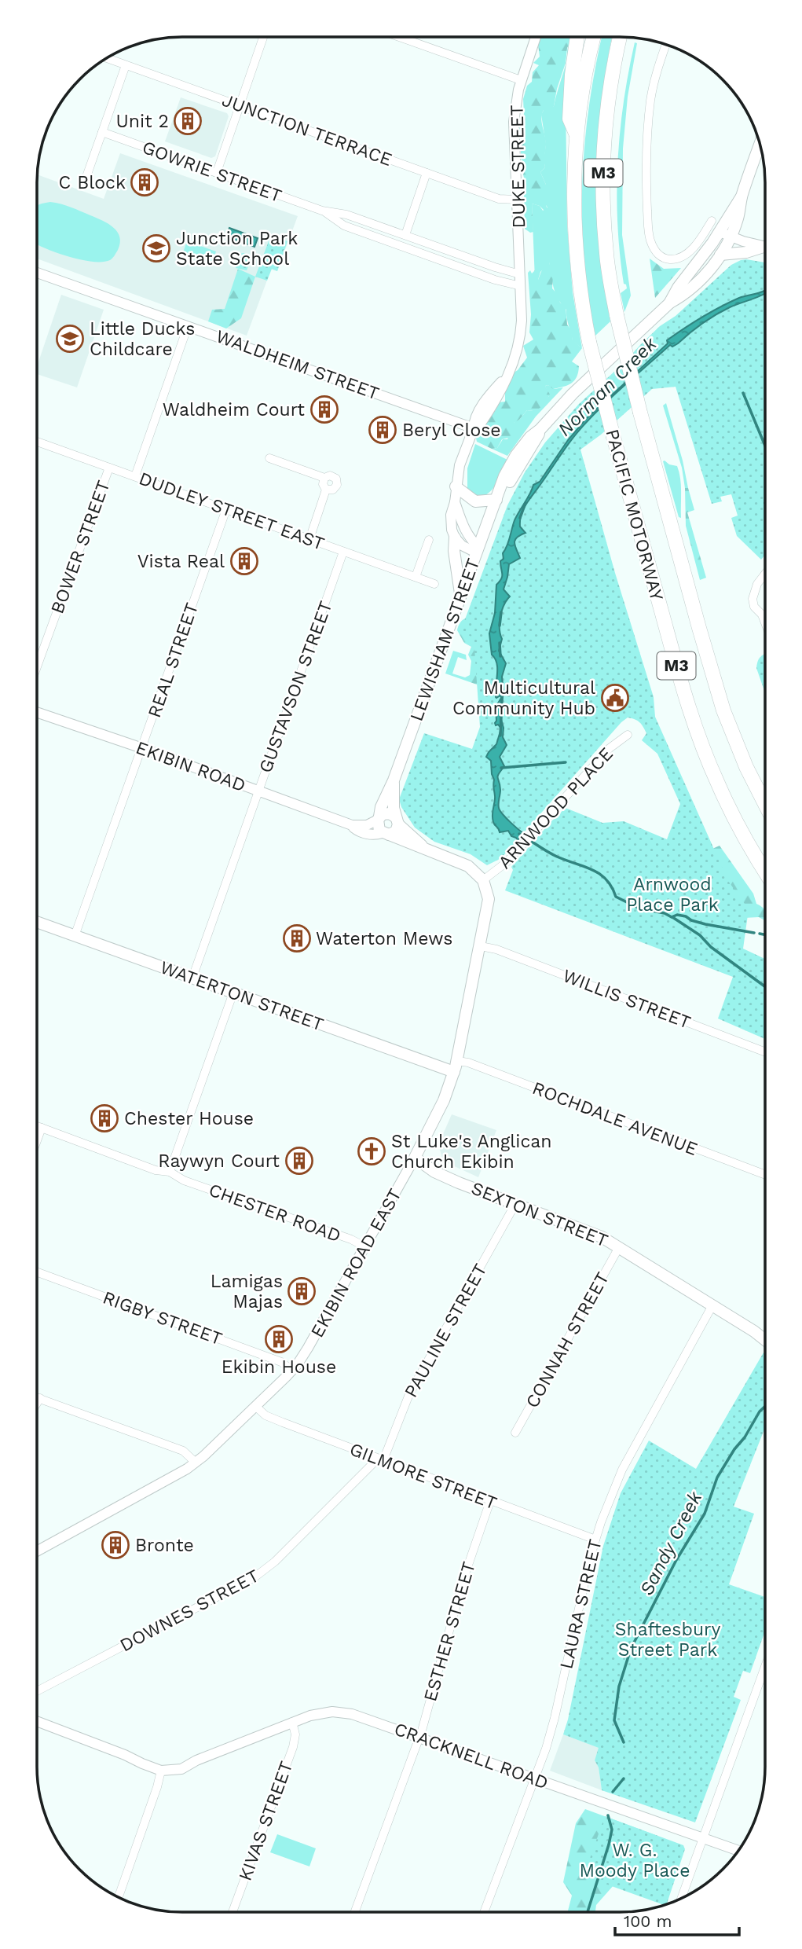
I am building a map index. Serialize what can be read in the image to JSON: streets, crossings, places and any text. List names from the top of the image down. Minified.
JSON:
{"streets":{"highway":["M3","PACIFIC MOTORWAY"],"main road":["LEWISHAM STREET","WATERTON STREET","SEXTON STREET","EKIBIN ROAD EAST"],"street":["JUNCTION TERRACE","DUKE STREET","GOWRIE STREET","WALDHEIM STREET","DUDLEY STREET EAST","BOWER STREET","REAL STREET","GUSTAVSON STREET","EKIBIN ROAD","ARNWOOD PLACE","WILLIS STREET","ROCHDALE AVENUE","CHESTER ROAD","RIGBY STREET","PAULINE STREET","CONNAH STREET","GILMORE STREET","LAURA STREET","DOWNES STREET","ESTHER STREET","CRACKNELL ROAD","KIVAS STREET"]},"crossings":[["JUNCTION TERRACE","DUKE STREET"],["DUKE STREET","GOWRIE STREET"],["DUKE STREET","WALDHEIM STREET"],["DUDLEY STREET EAST","BOWER STREET"],["DUDLEY STREET EAST","REAL STREET"],["DUDLEY STREET EAST","GUSTAVSON STREET"],["LEWISHAM STREET","EKIBIN ROAD"],["REAL STREET","EKIBIN ROAD"],["REAL STREET","WATERTON STREET"],["GUSTAVSON STREET","EKIBIN ROAD"],["GUSTAVSON STREET","WATERTON STREET"],["ARNWOOD PLACE","EKIBIN ROAD EAST"],["WATERTON STREET","ROCHDALE AVENUE"],["WATERTON STREET","EKIBIN ROAD EAST"],["WILLIS STREET","EKIBIN ROAD EAST"],["ROCHDALE AVENUE","EKIBIN ROAD EAST"],["CHESTER ROAD","EKIBIN ROAD EAST"],["SEXTON STREET","EKIBIN ROAD EAST"],["SEXTON STREET","PAULINE STREET"],["SEXTON STREET","CONNAH STREET"],["SEXTON STREET","LAURA STREET"],["EKIBIN ROAD EAST","RIGBY STREET"],["EKIBIN ROAD EAST","GILMORE STREET"],["PAULINE STREET","GILMORE STREET"],["PAULINE STREET","DOWNES STREET"],["GILMORE STREET","LAURA STREET"],["GILMORE STREET","DOWNES STREET"],["GILMORE STREET","ESTHER STREET"],["LAURA STREET","CRACKNELL ROAD"],["ESTHER STREET","CRACKNELL ROAD"],["CRACKNELL ROAD","KIVAS STREET"]],"water":["Norman Creek","Sandy Creek"],"parks":["Arnwood Place Park","Shaftesbury Street Park","W. G. Moody Place"],"places":{"building":["Unit 2","C Block","Waldheim Court","Beryl Close","Vista Real","Waterton Mews","Chester House","Raywyn Court","Lamigas Majas","Ekibin House","Bronte"],"school or university":["Junction Park State School","Little Ducks Childcare"],"public building":["Multicultural Community Hub"],"church":["St Luke's Anglican Church Ekibin"]},"scale_bar":"100 m"}
